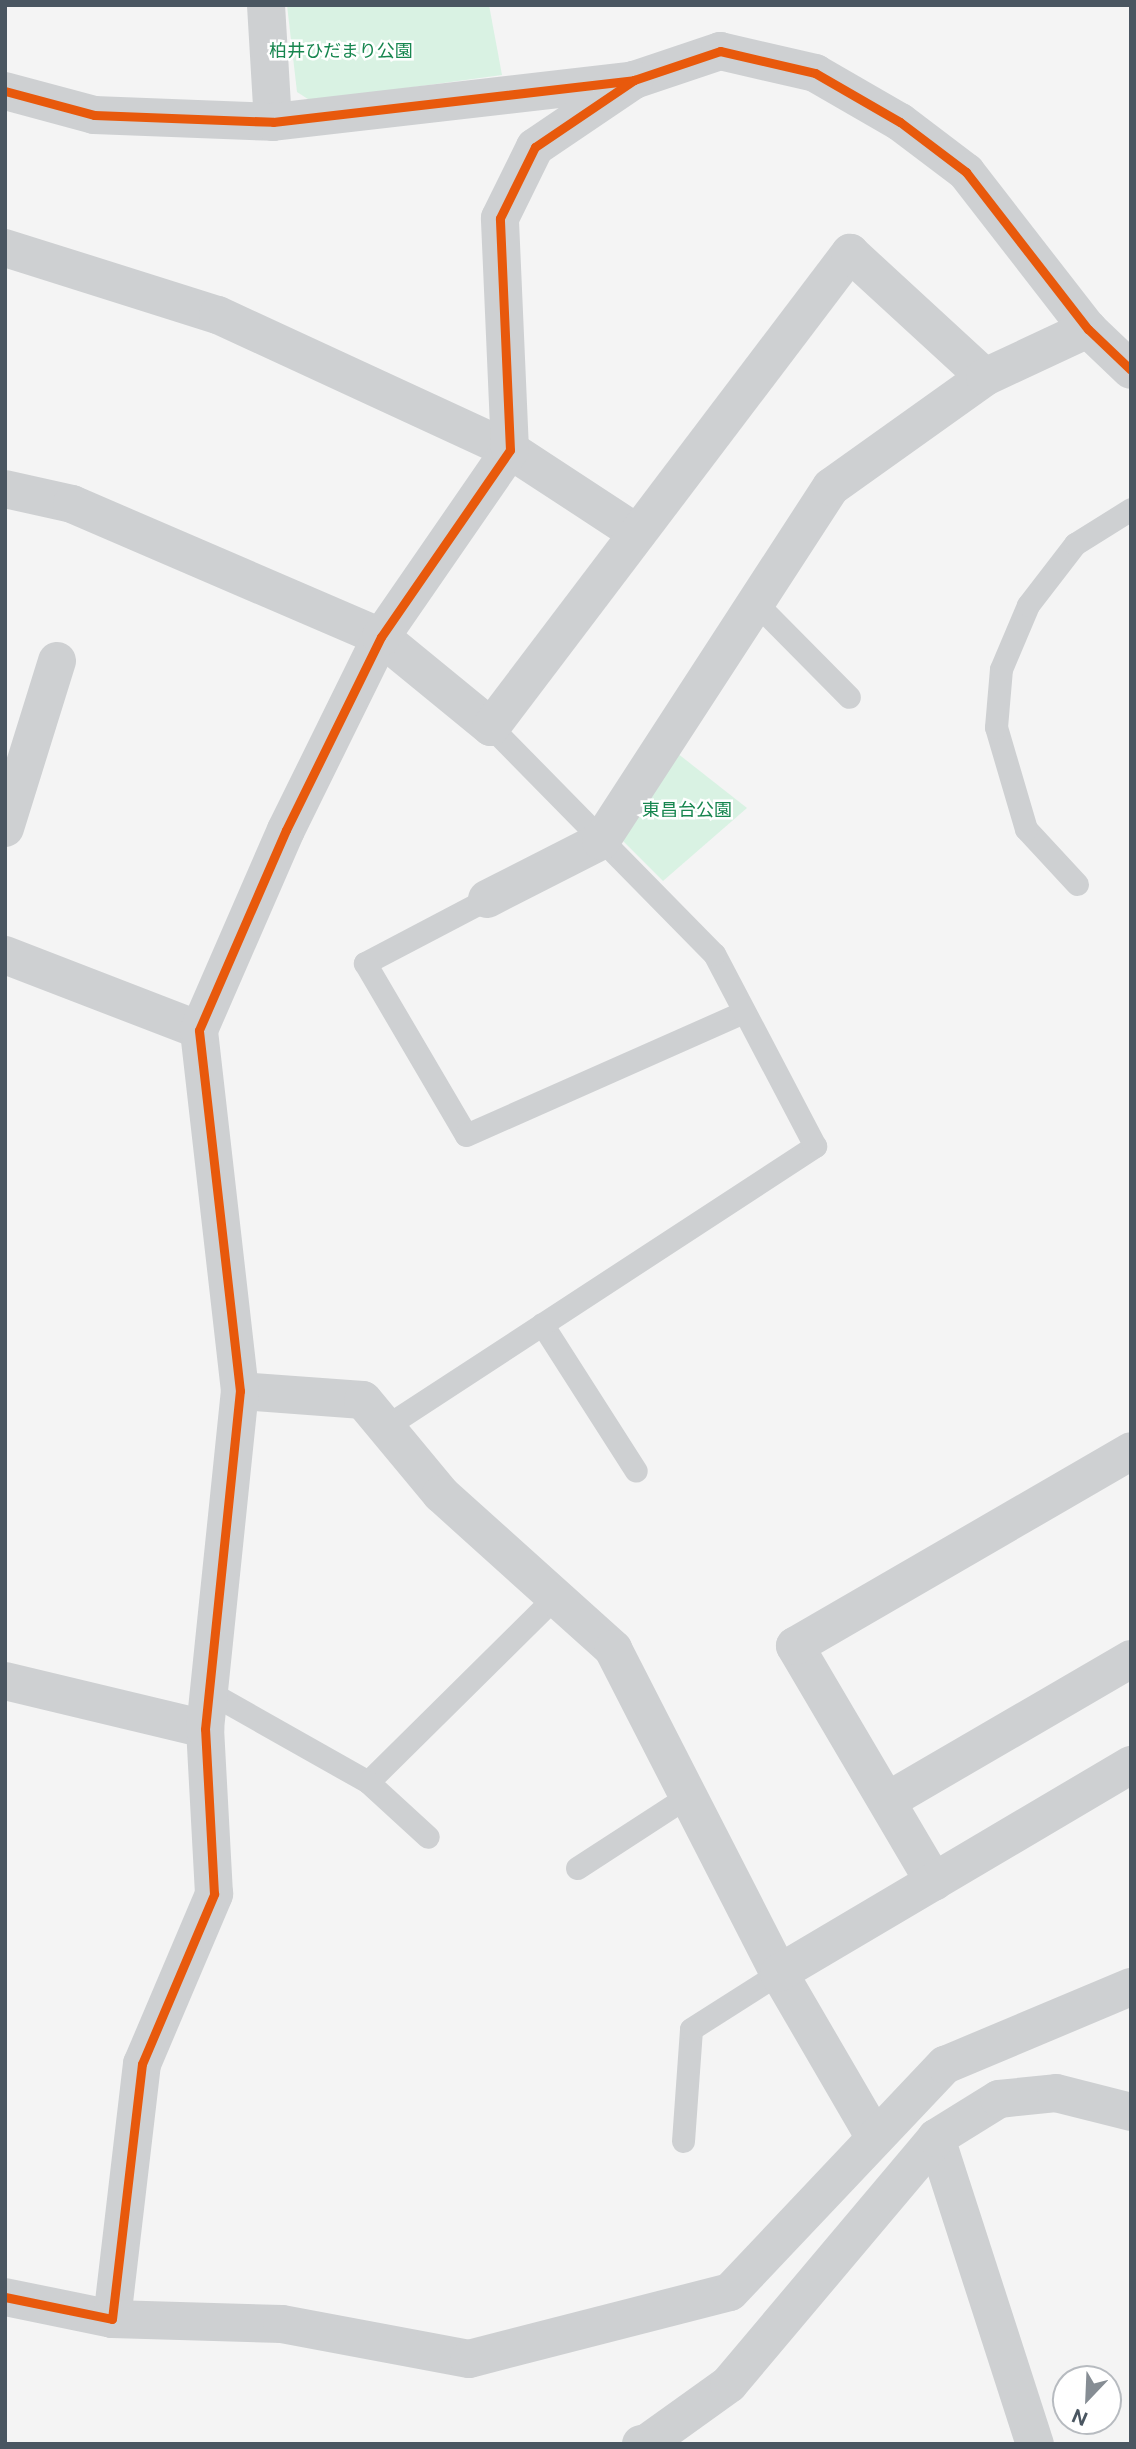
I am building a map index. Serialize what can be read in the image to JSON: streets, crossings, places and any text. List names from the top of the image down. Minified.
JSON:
{"parks":["柏井ひだまり公園","東昌台公園"],"north":"bottom left"}
